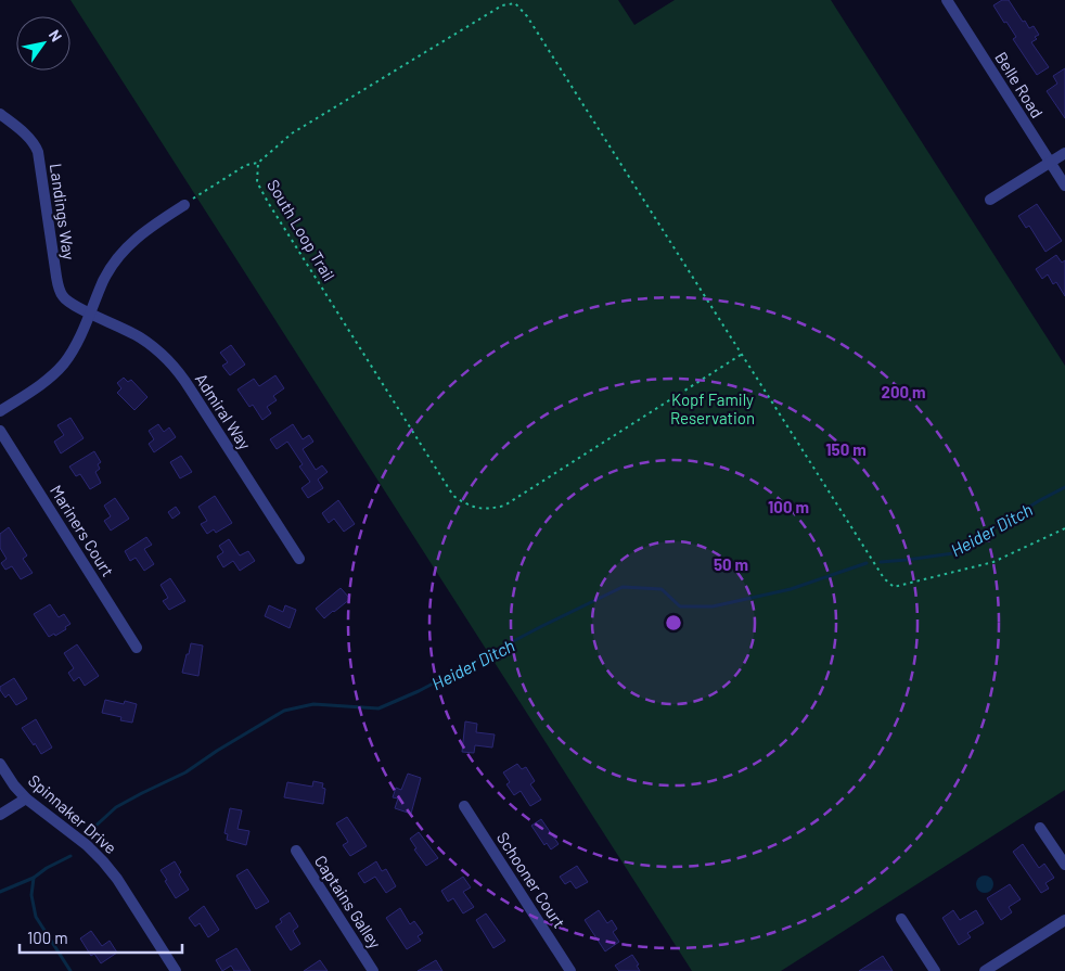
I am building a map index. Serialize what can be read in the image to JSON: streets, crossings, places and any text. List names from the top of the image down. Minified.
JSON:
{"streets":{"street":["Belle Road","Landings Way","Admiral Way","Mariners Court","Spinnaker Drive","Schooner Court","Captains Galley"],"path":["South Loop Trail"]},"crossings":[["Landings Way","Admiral Way"]],"water":["Heider Ditch"],"parks":["Kopf Family Reservation"],"scale_bar":"100 m","north":"top right","rings":["200 m","150 m","100 m","50 m"]}
